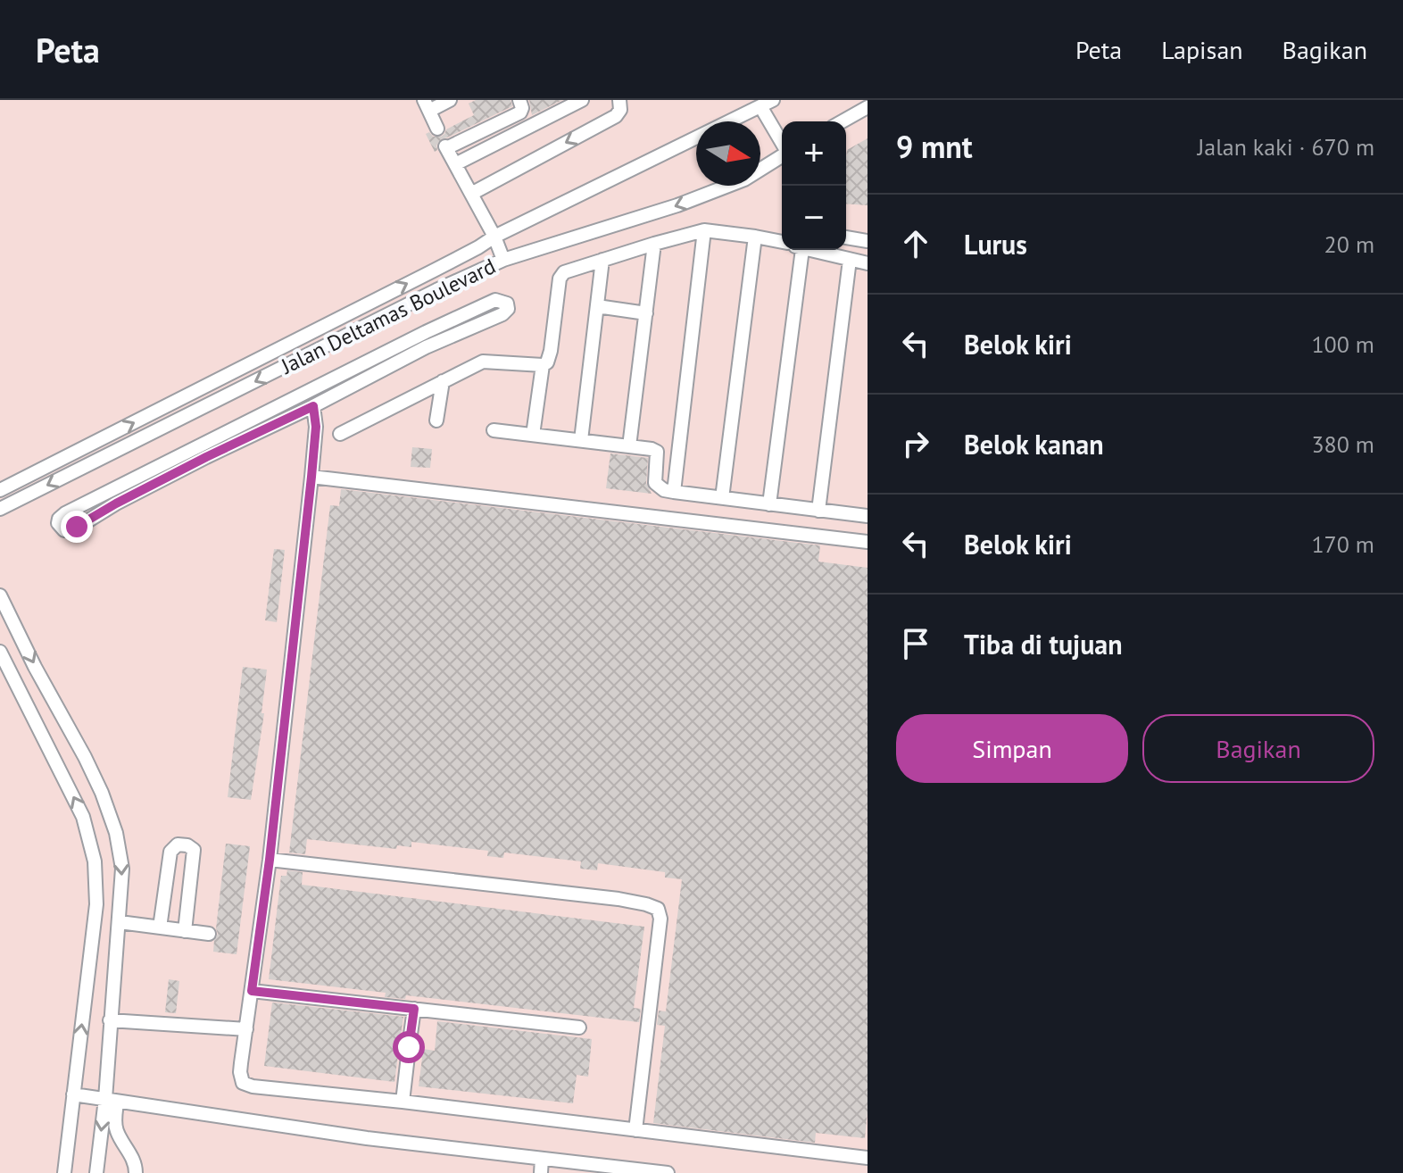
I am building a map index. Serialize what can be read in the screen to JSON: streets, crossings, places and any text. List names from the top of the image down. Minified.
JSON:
{"streets":{"street":["Jalan Deltamas Boulevard"]},"north":"right","page":{"header":"Peta","nav":["Peta","Lapisan","Bagikan"],"heading":["9 mnt","Jalan kaki · 670 m"],"map_buttons":["+","−"],"list":[["Lurus","20 m"],["Belok kiri","100 m"],["Belok kanan","380 m"],["Belok kiri","170 m"],"Tiba di tujuan"],"buttons":["Simpan","Bagikan"]}}
